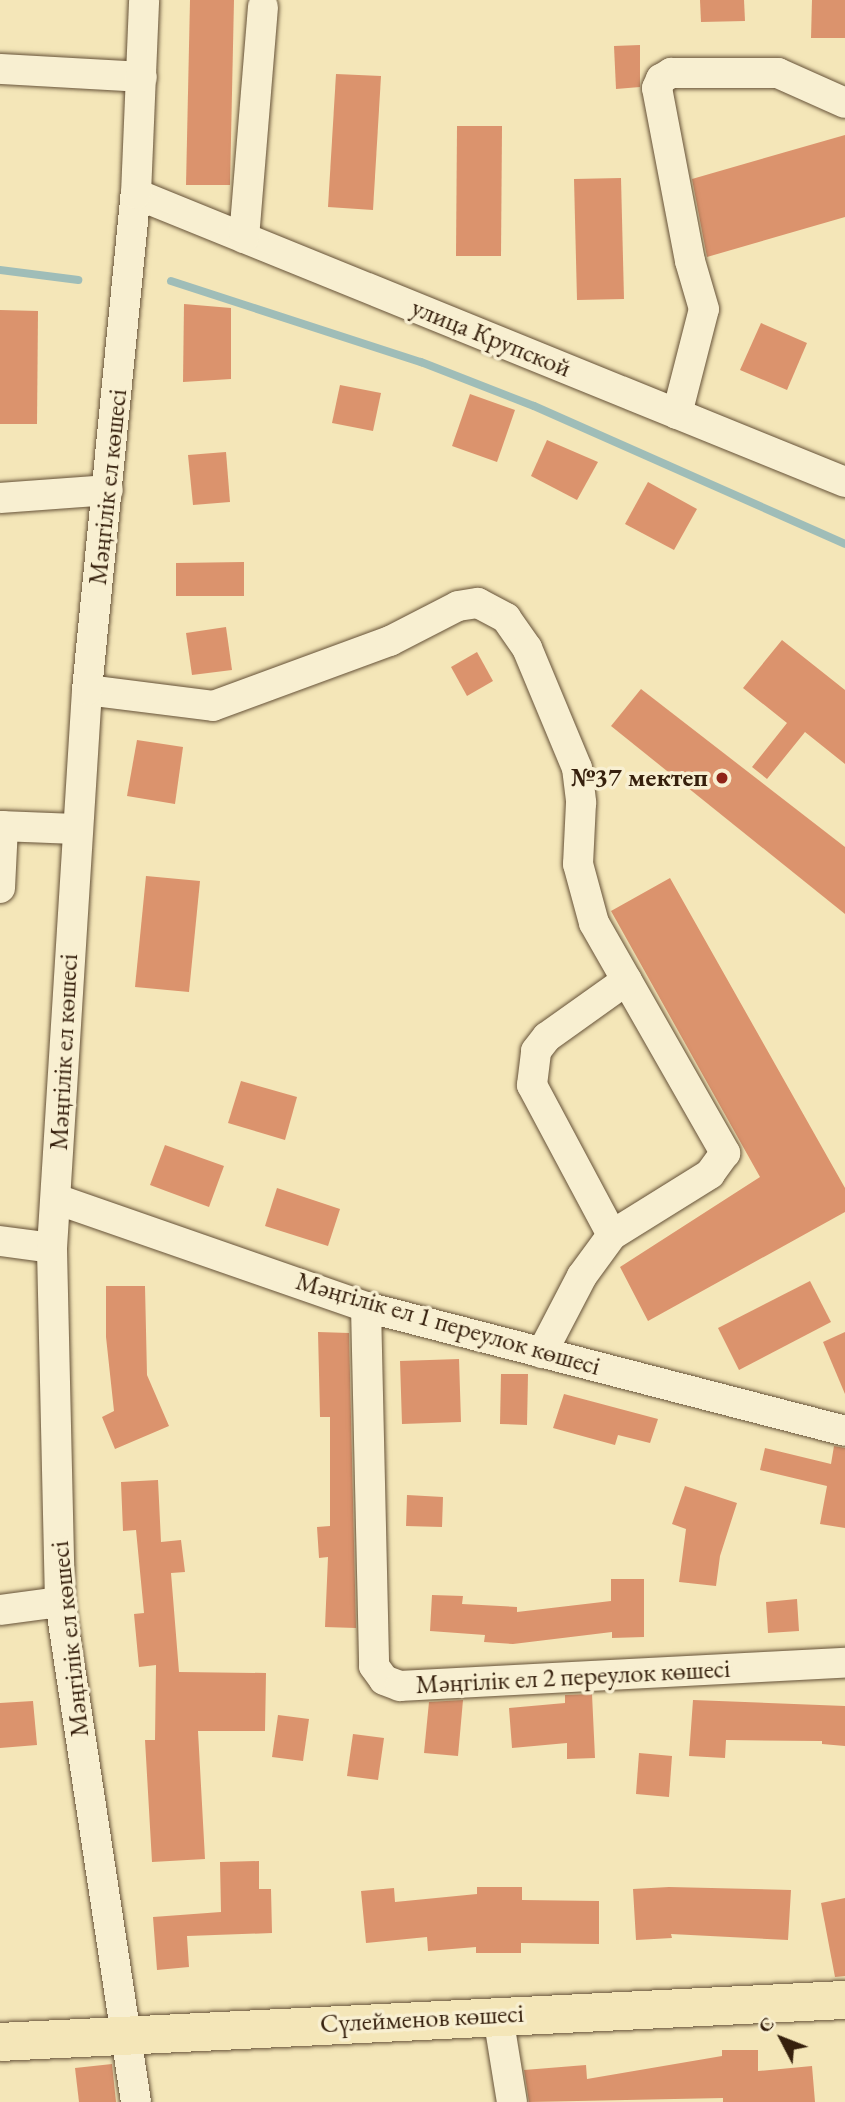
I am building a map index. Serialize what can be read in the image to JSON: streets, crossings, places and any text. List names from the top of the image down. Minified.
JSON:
{"streets":{"main road":["Сүлейменов көшесі"],"street":["улица Крупской","Мәңгілік ел көшесі","Мәңгілік ел 1 переулок көшесі","Мәңгілік ел 2 переулок көшесі"]},"crossings":[["улица Крупской","Мәңгілік ел көшесі"],["Мәңгілік ел көшесі","Мәңгілік ел 1 переулок көшесі"],["Мәңгілік ел көшесі","Сүлейменов көшесі"],["Мәңгілік ел 1 переулок көшесі","Мәңгілік ел 2 переулок көшесі"]],"places":["№37 мектеп"],"north":"top left"}
